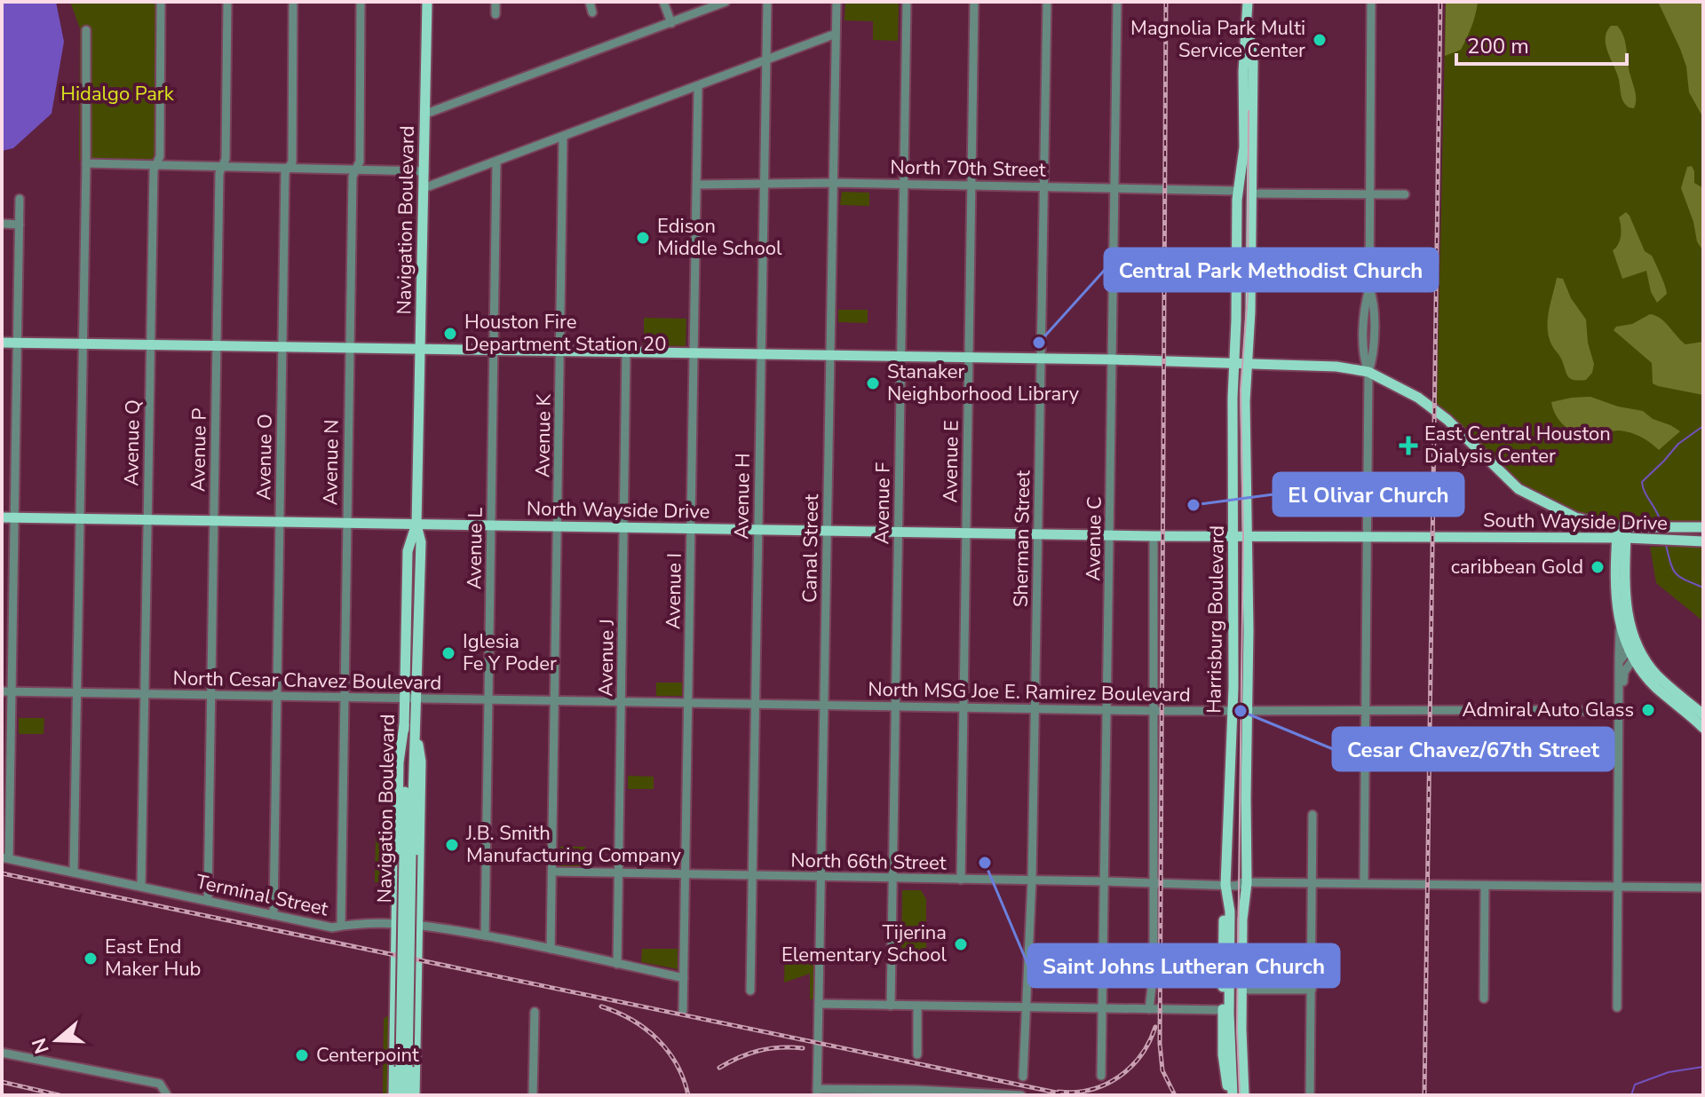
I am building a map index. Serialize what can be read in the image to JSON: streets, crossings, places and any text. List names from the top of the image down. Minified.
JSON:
{"streets":{"main road":["Navigation Boulevard","North Wayside Drive","South Wayside Drive","Harrisburg Boulevard"],"street":["North 70th Street","Avenue K","Avenue Q","Avenue P","Avenue O","Avenue E","Avenue N","Avenue H","Avenue F","Sherman Street","Avenue C","Avenue L","Canal Street","Avenue I","Avenue J","North Cesar Chavez Boulevard","North MSG Joe E. Ramirez Boulevard","North 66th Street","Terminal Street"]},"crossings":[["North 70th Street","Avenue E"],["North 70th Street","Avenue H"],["North 70th Street","Avenue F"],["North 70th Street","Sherman Street"],["North 70th Street","Avenue C"],["North 70th Street","Canal Street"],["North 70th Street","Avenue I"],["North 70th Street","Harrisburg Boulevard"],["Navigation Boulevard","North Wayside Drive"],["Navigation Boulevard","North Cesar Chavez Boulevard"],["Avenue K","North Wayside Drive"],["Avenue K","North Cesar Chavez Boulevard"],["Avenue K","North 66th Street"],["Avenue K","Terminal Street"],["Avenue Q","North Wayside Drive"],["Avenue Q","North Cesar Chavez Boulevard"],["Avenue Q","Terminal Street"],["Avenue P","North Wayside Drive"],["Avenue P","North Cesar Chavez Boulevard"],["Avenue P","Terminal Street"],["Avenue O","North Wayside Drive"],["Avenue O","North Cesar Chavez Boulevard"],["Avenue O","Terminal Street"],["Avenue E","North Wayside Drive"],["Avenue E","North MSG Joe E. Ramirez Boulevard"],["Avenue E","North 66th Street"],["Avenue N","North Wayside Drive"],["Avenue N","North Cesar Chavez Boulevard"],["Avenue N","Terminal Street"],["Avenue H","North Wayside Drive"],["Avenue H","North Cesar Chavez Boulevard"],["Avenue H","North 66th Street"],["Avenue F","North Wayside Drive"],["Avenue F","North MSG Joe E. Ramirez Boulevard"],["Avenue F","North 66th Street"],["North Wayside Drive","South Wayside Drive"],["North Wayside Drive","Sherman Street"],["North Wayside Drive","Avenue C"],["North Wayside Drive","Avenue L"],["North Wayside Drive","Canal Street"],["North Wayside Drive","Avenue I"],["North Wayside Drive","Harrisburg Boulevard"],["North Wayside Drive","Avenue J"],["South Wayside Drive","Harrisburg Boulevard"],["Sherman Street","North MSG Joe E. Ramirez Boulevard"],["Sherman Street","North 66th Street"],["Avenue C","North MSG Joe E. Ramirez Boulevard"],["Avenue C","North 66th Street"],["Avenue L","North Cesar Chavez Boulevard"],["Avenue L","Terminal Street"],["Canal Street","North Cesar Chavez Boulevard"],["Canal Street","North MSG Joe E. Ramirez Boulevard"],["Canal Street","North 66th Street"],["Avenue I","North Cesar Chavez Boulevard"],["Avenue I","North 66th Street"],["Avenue I","Terminal Street"],["Harrisburg Boulevard","North MSG Joe E. Ramirez Boulevard"],["Harrisburg Boulevard","North 66th Street"],["Avenue J","North Cesar Chavez Boulevard"],["Avenue J","North 66th Street"],["Avenue J","Terminal Street"],["North Cesar Chavez Boulevard","North MSG Joe E. Ramirez Boulevard"]],"parks":["Hidalgo Park"],"places":{"other":["Magnolia Park Multi Service Center","Edison Middle School","Houston Fire Department Station 20","Central Park Methodist Church","Stanaker Neighborhood Library","El Olivar Church","caribbean Gold","Iglesia Fe Y Poder","Admiral Auto Glass","Cesar Chavez/67th Street","J.B. Smith Manufacturing Company","Saint Johns Lutheran Church","Tijerina Elementary School","East End Maker Hub","Centerpoint"],"health":["East Central Houston Dialysis Center"]},"scale_bar":"200 m","north":"left"}
